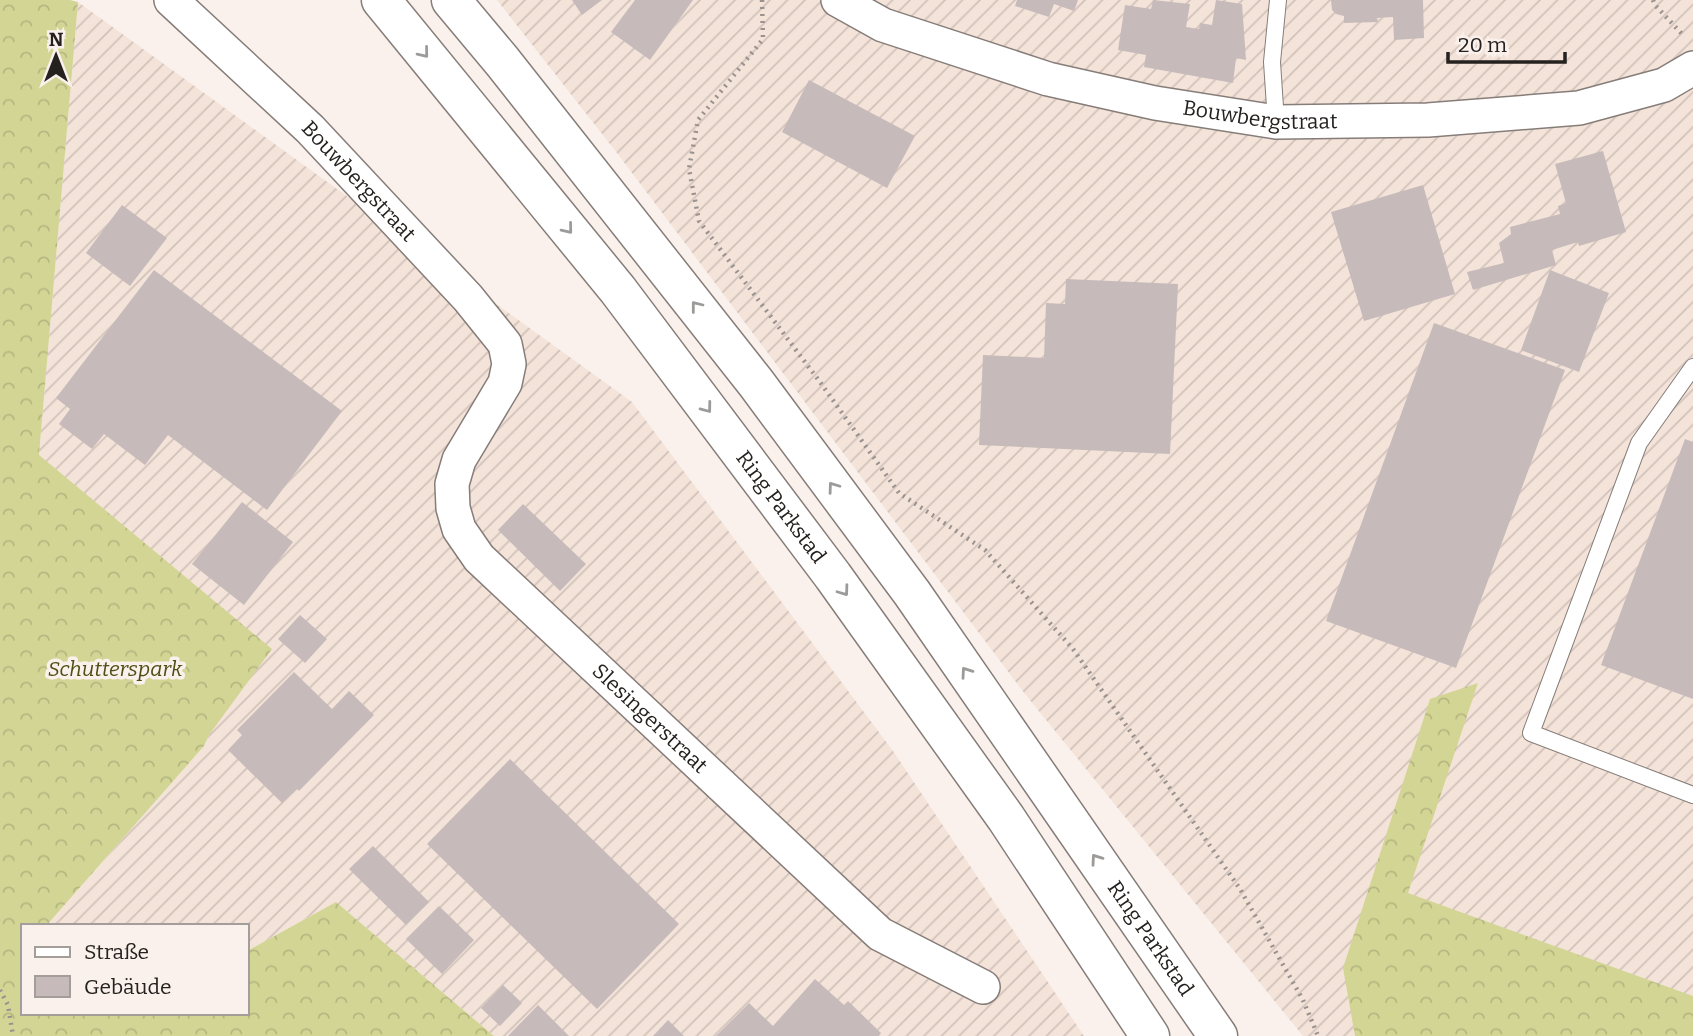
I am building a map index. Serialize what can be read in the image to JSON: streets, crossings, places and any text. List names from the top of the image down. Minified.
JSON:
{"streets":{"highway":["Ring Parkstad"],"street":["Bouwbergstraat","Slesingerstraat"]},"crossings":[["Bouwbergstraat","Slesingerstraat"]],"parks":["Schutterspark"],"legend":["Straße","Gebäude"],"scale_bar":"20 m","north":"top"}
